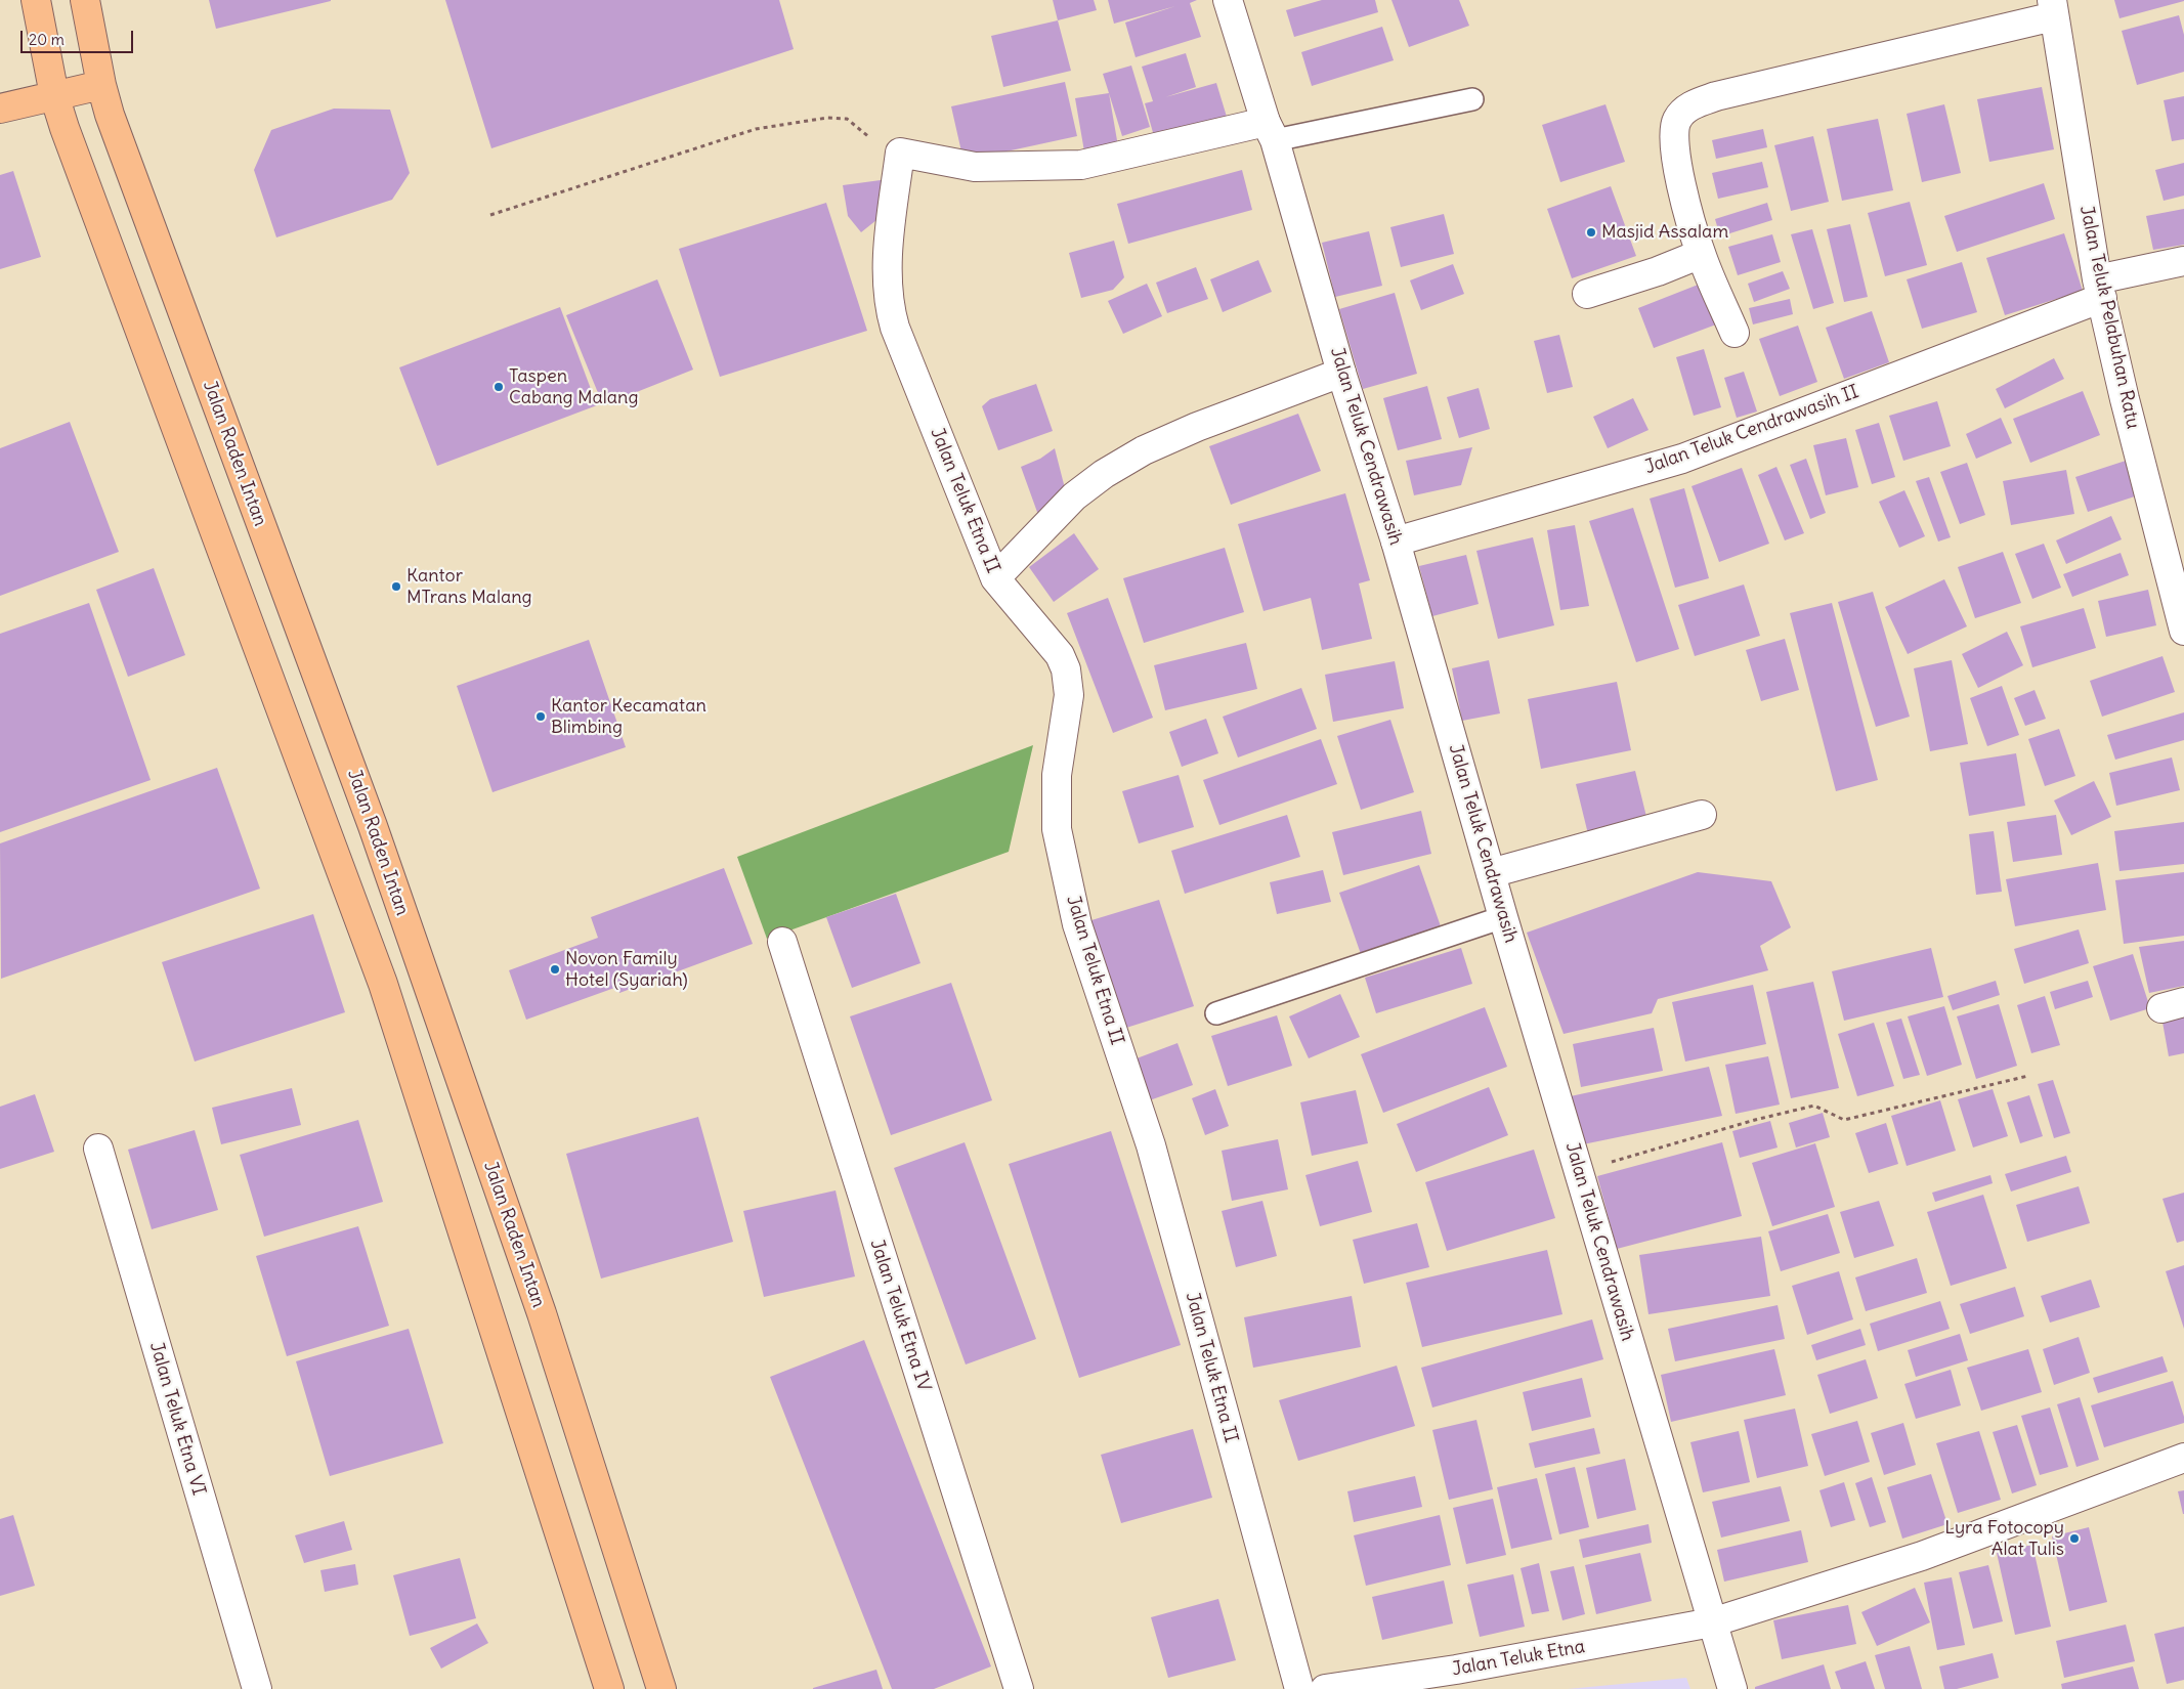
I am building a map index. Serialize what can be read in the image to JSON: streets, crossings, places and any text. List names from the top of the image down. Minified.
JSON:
{"streets":{"highway":["Jalan Raden Intan"],"street":["Jalan Teluk Pelabuhan Ratu","Jalan Teluk Cendrawasih II","Jalan Teluk Cendrawasih","Jalan Teluk Etna II","Jalan Teluk Etna IV","Jalan Teluk Etna VI","Jalan Teluk Etna"]},"crossings":[["Jalan Teluk Pelabuhan Ratu","Jalan Teluk Cendrawasih II"],["Jalan Teluk Cendrawasih II","Jalan Teluk Cendrawasih"],["Jalan Teluk Cendrawasih","Jalan Teluk Etna"]],"places":["Masjid Assalam","Taspen Cabang Malang","Kantor MTrans Malang","Kantor Kecamatan Blimbing","Novon Family Hotel (Syariah)","Lyra Fotocopy Alat Tulis"],"scale_bar":"20 m"}
